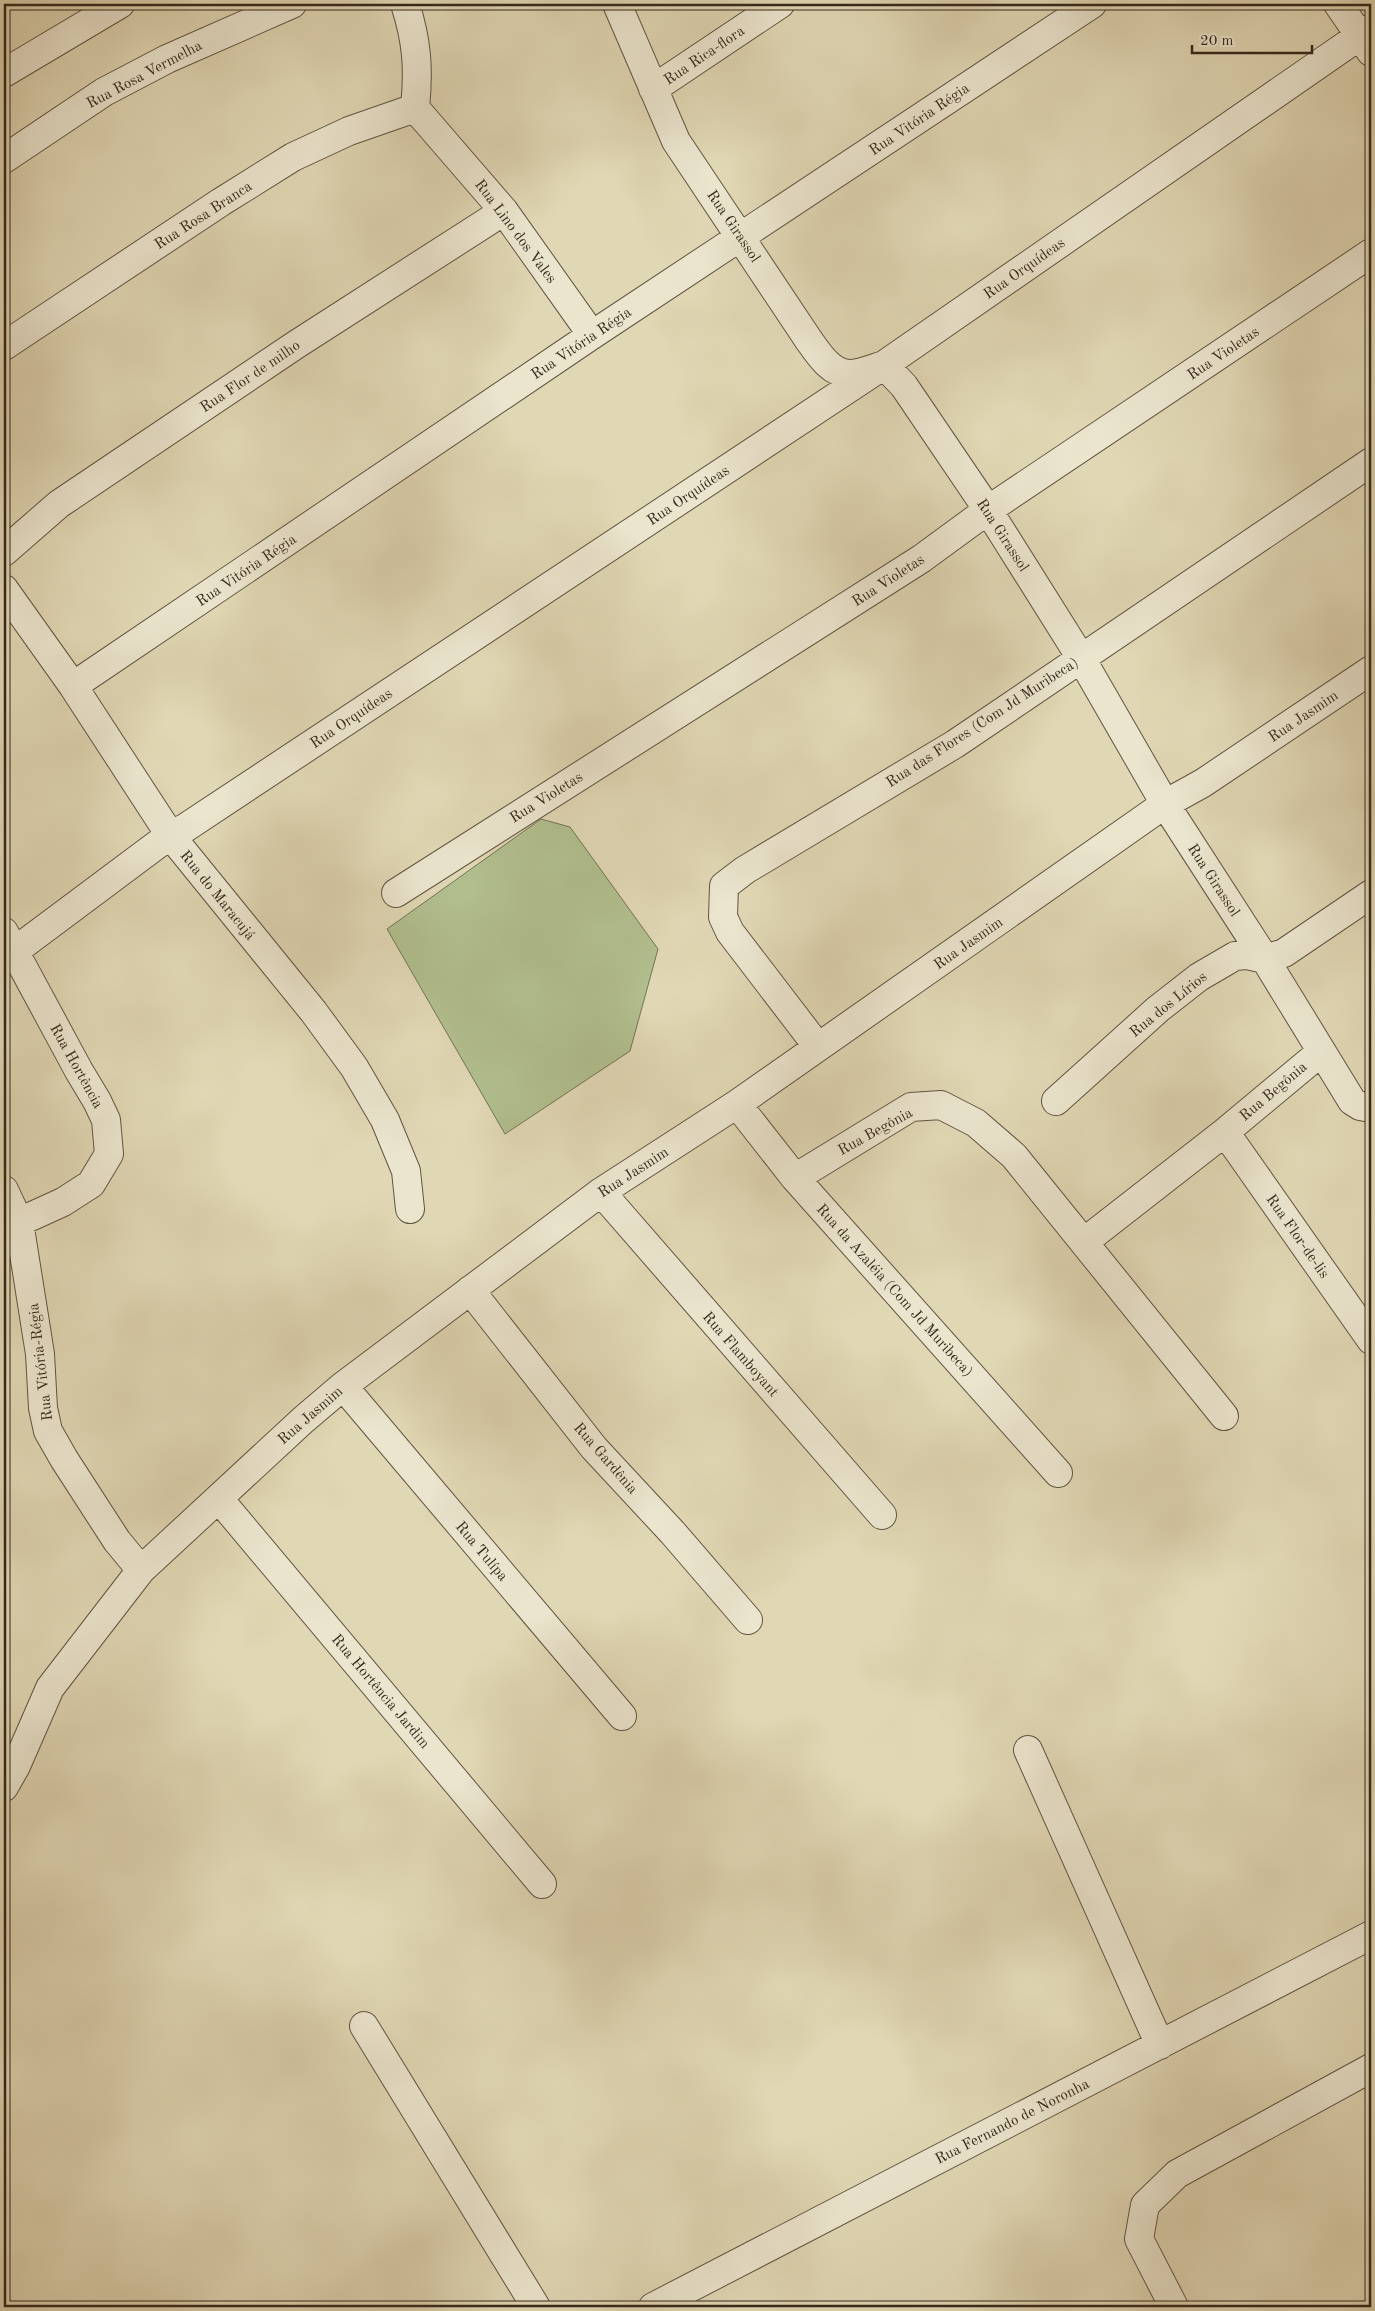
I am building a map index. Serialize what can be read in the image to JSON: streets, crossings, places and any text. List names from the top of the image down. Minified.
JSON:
{"streets":{"street":["Rua Rica-flora","Rua Rosa Vermelha","Rua Vitória Régia","Rua Rosa Branca","Rua Girassol","Rua Lino dos Vales","Rua Orquídeas","Rua Violetas","Rua Flor de milho","Rua Jasmim","Rua das Flores (Com Jd Muribeca)","Rua do Maracujá","Rua dos Lírios","Rua Hortência","Rua Begônia","Rua Flor-de-lis","Rua da Azaléia (Com Jd Muribeca)","Rua Flamboyant","Rua Vitória-Régia","Rua Gardênia","Rua Tulípa","Rua Hortência Jardim","Rua Fernando de Noronha"]},"crossings":[["Rua Rica-flora","Rua Girassol"],["Rua Vitória Régia","Rua Girassol"],["Rua Vitória Régia","Rua Lino dos Vales"],["Rua Vitória Régia","Rua do Maracujá"],["Rua Rosa Branca","Rua Lino dos Vales"],["Rua Girassol","Rua Orquídeas"],["Rua Girassol","Rua Violetas"],["Rua Girassol","Rua Jasmim"],["Rua Girassol","Rua das Flores (Com Jd Muribeca)"],["Rua Girassol","Rua dos Lírios"],["Rua Girassol","Rua Begônia"],["Rua Lino dos Vales","Rua Flor de milho"],["Rua Orquídeas","Rua do Maracujá"],["Rua Orquídeas","Rua Hortência"],["Rua Jasmim","Rua das Flores (Com Jd Muribeca)"],["Rua Jasmim","Rua da Azaléia (Com Jd Muribeca)"],["Rua Jasmim","Rua Flamboyant"],["Rua Jasmim","Rua Vitória-Régia"],["Rua Jasmim","Rua Gardênia"],["Rua Jasmim","Rua Tulípa"],["Rua Jasmim","Rua Hortência Jardim"],["Rua Hortência","Rua Vitória-Régia"],["Rua Begônia","Rua Flor-de-lis"],["Rua Begônia","Rua da Azaléia (Com Jd Muribeca)"]],"scale_bar":"20 m"}
